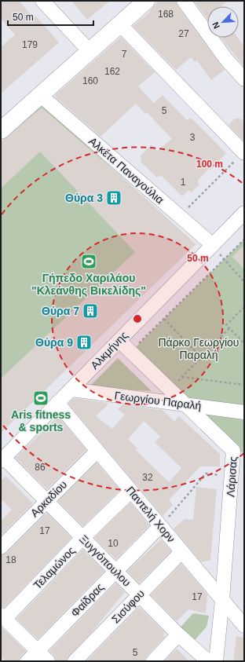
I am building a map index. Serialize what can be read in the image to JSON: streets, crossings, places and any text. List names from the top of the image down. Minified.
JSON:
{"streets":{"street":["Αλκέτα Παναγούλια","Αλκμήνης","Γεωργίου Παραλή","Λάρισας","Αρκαδίου","Παντελή Χορν","Ξυγγόπουλου","Τελαμώνος","Φαίδρας","Σισύφου"]},"crossings":[["Αλκέτα Παναγούλια","Αλκμήνης"],["Αλκμήνης","Γεωργίου Παραλή"],["Αλκμήνης","Λάρισας"],["Αλκμήνης","Παντελή Χορν"],["Αλκμήνης","Ξυγγόπουλου"],["Γεωργίου Παραλή","Λάρισας"],["Λάρισας","Παντελή Χορν"],["Αρκαδίου","Παντελή Χορν"],["Αρκαδίου","Ξυγγόπουλου"],["Παντελή Χορν","Τελαμώνος"],["Παντελή Χορν","Φαίδρας"],["Παντελή Χορν","Σισύφου"],["Ξυγγόπουλου","Τελαμώνος"],["Ξυγγόπουλου","Φαίδρας"],["Ξυγγόπουλου","Σισύφου"]],"parks":["Πάρκο Γεωργίου Παραλή"],"places":{"building":["Θύρα 3","Θύρα 7","Θύρα 9"],"sports":["Γήπεδο Χαριλάου \"Κλεάνθης Βικελίδης\"","Aris fitness & sports"]},"house_numbers":["168","27","179","7","162","160","5","3","1","86","32","17","10","18","17","5"],"scale_bar":"50 m","north":"bottom left","rings":["100 m","50 m"]}
